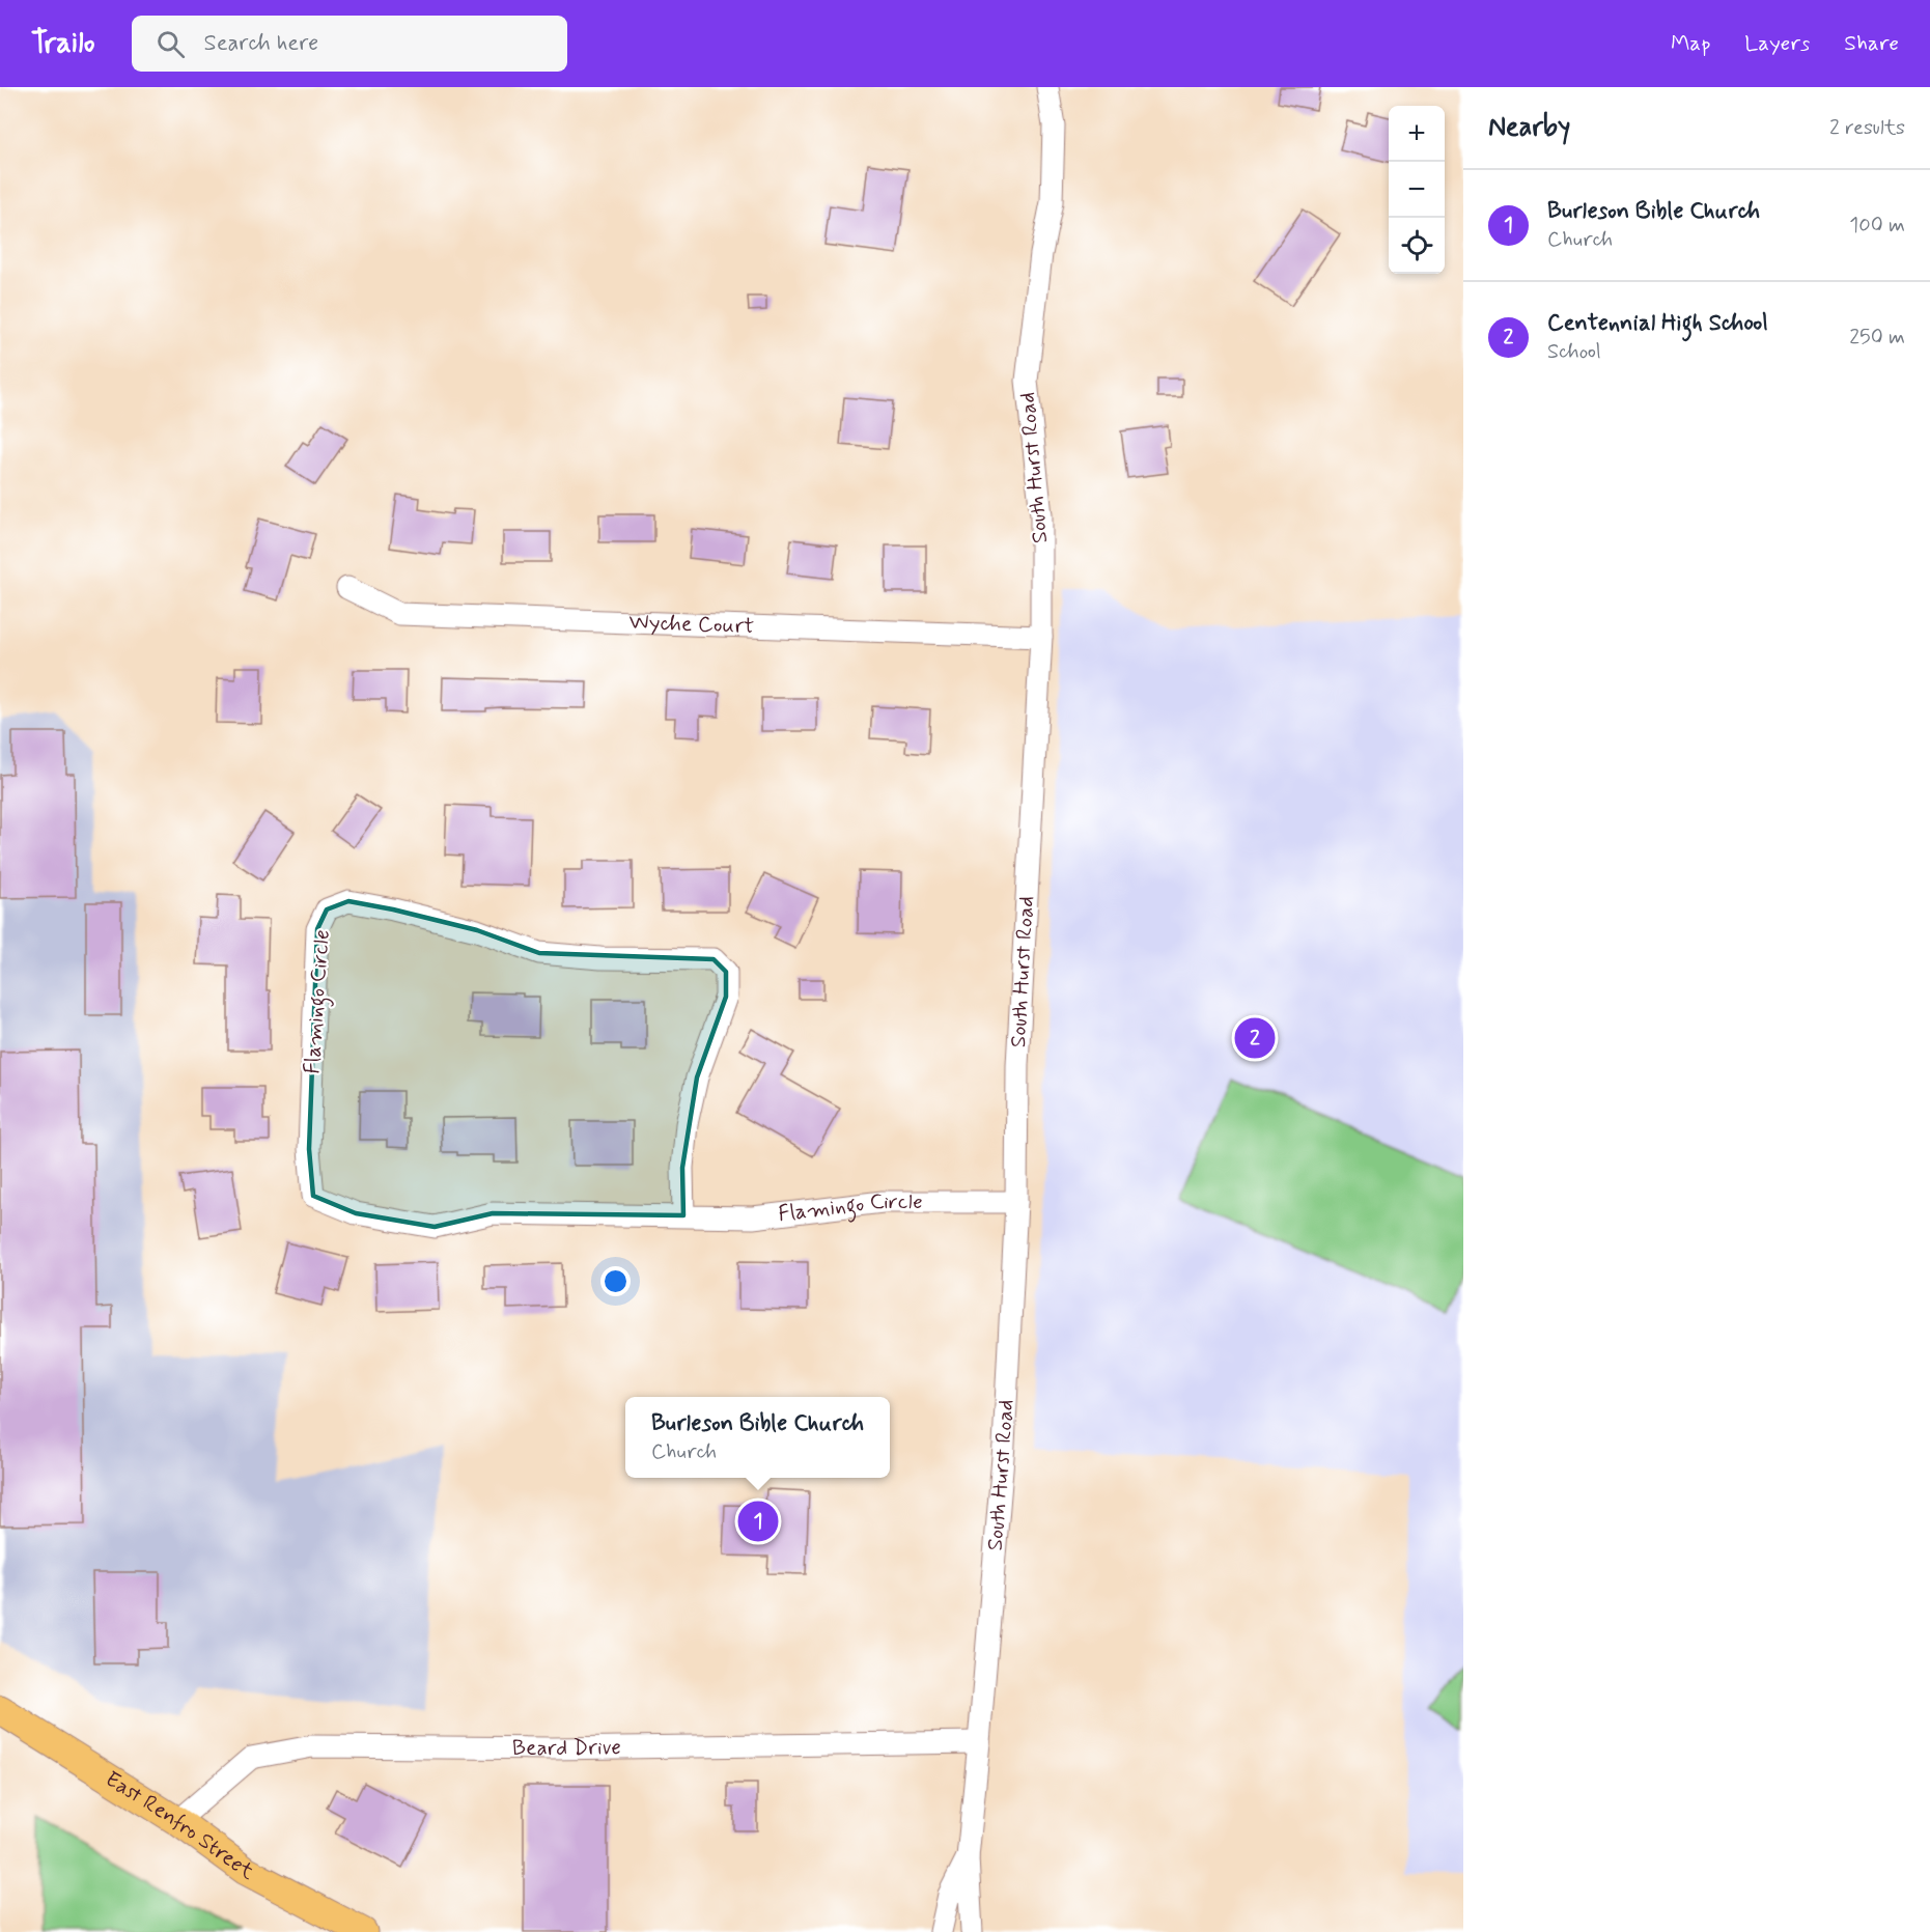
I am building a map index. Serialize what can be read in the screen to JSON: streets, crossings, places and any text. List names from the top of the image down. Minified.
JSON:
{"streets":{"main road":["East Renfro Street"],"street":["South Hurst Road","Wyche Court","Flamingo Circle","Beard Drive"]},"crossings":[["South Hurst Road","Wyche Court"],["South Hurst Road","Flamingo Circle"],["South Hurst Road","Beard Drive"],["Beard Drive","East Renfro Street"]],"page":{"header":"Trailo","search":"Search here","nav":["Map","Layers","Share"],"heading":["Nearby","2 results"],"map_buttons":["+","−"],"list":[{"mark":"1","name":"Burleson Bible Church","note":"Church","value":"100 m"},{"mark":"2","name":"Centennial High School","note":"School","value":"250 m"}],"pins":["2","1"],"popup":["Burleson Bible Church","Church"]}}
